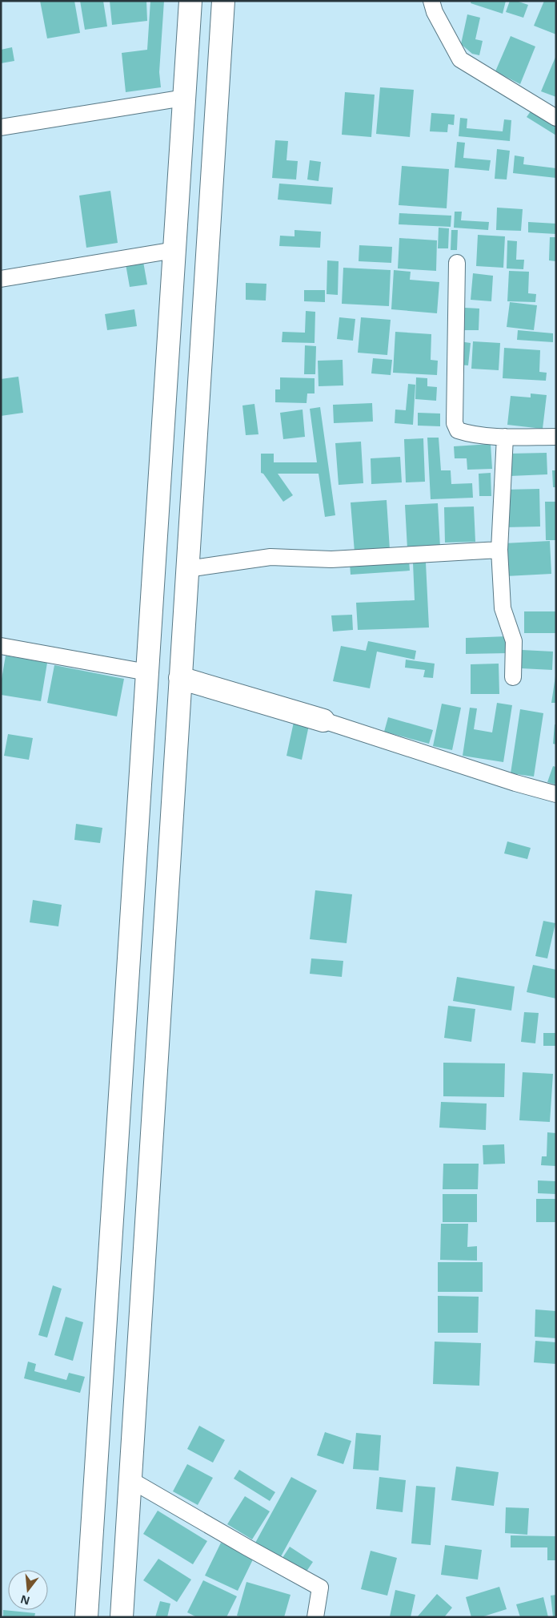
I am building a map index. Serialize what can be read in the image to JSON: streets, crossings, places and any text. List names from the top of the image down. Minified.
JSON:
{"north":"bottom"}
